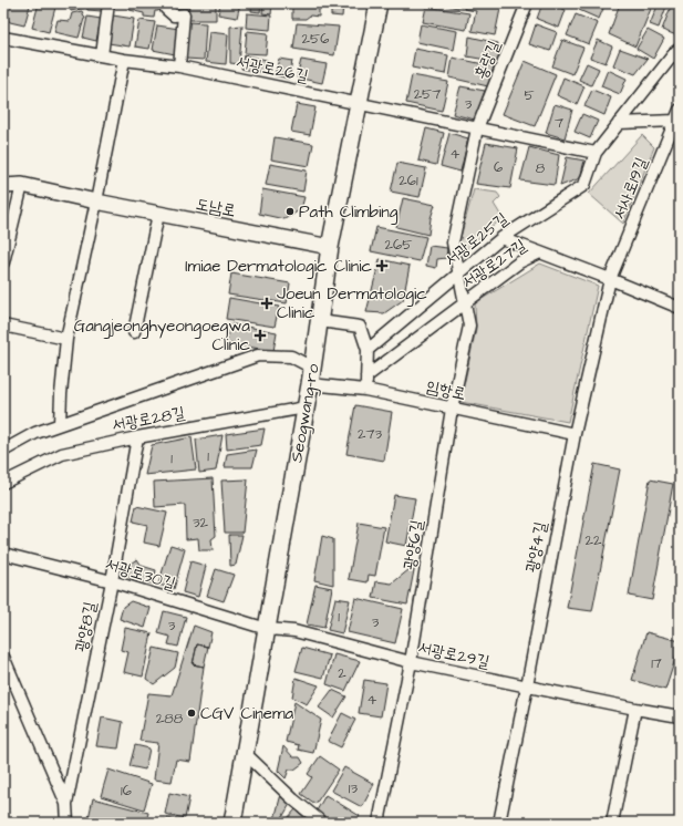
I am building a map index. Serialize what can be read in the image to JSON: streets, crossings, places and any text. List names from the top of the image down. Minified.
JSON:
{"streets":{"main road":["Seogwang-ro"],"street":["홍랑길","서광로26길","서사로19길","도남로","서광로25길","서광로27길","임항로","서광로28길","광양6길","광양4길","서광로30길","광양8길","서광로29길"]},"crossings":[["홍랑길","서광로25길"],["홍랑길","광양6길"],["서광로26길","Seogwang-ro"],["서사로19길","서광로27길"],["서사로19길","광양4길"],["도남로","Seogwang-ro"],["서광로25길","광양6길"],["서광로27길","광양6길"],["서광로27길","광양4길"],["임항로","Seogwang-ro"],["임항로","광양6길"],["임항로","광양4길"],["Seogwang-ro","서광로28길"],["Seogwang-ro","서광로30길"],["Seogwang-ro","서광로29길"],["서광로28길","광양8길"],["광양6길","서광로29길"],["광양4길","서광로29길"],["서광로30길","광양8길"],["서광로30길","서광로29길"]],"places":{"other":["Path Climbing","CGV Cinema"],"health":["Imiae Dermatologic Clinic","Joeun Dermatologic Clinic","Gangjeonghyeongoegwa Clinic"]},"house_numbers":["256","257","5","3","7","4","6","8","261","265","273","1","1","32","22","1","3","3","17","2","4","288","13","16"]}
